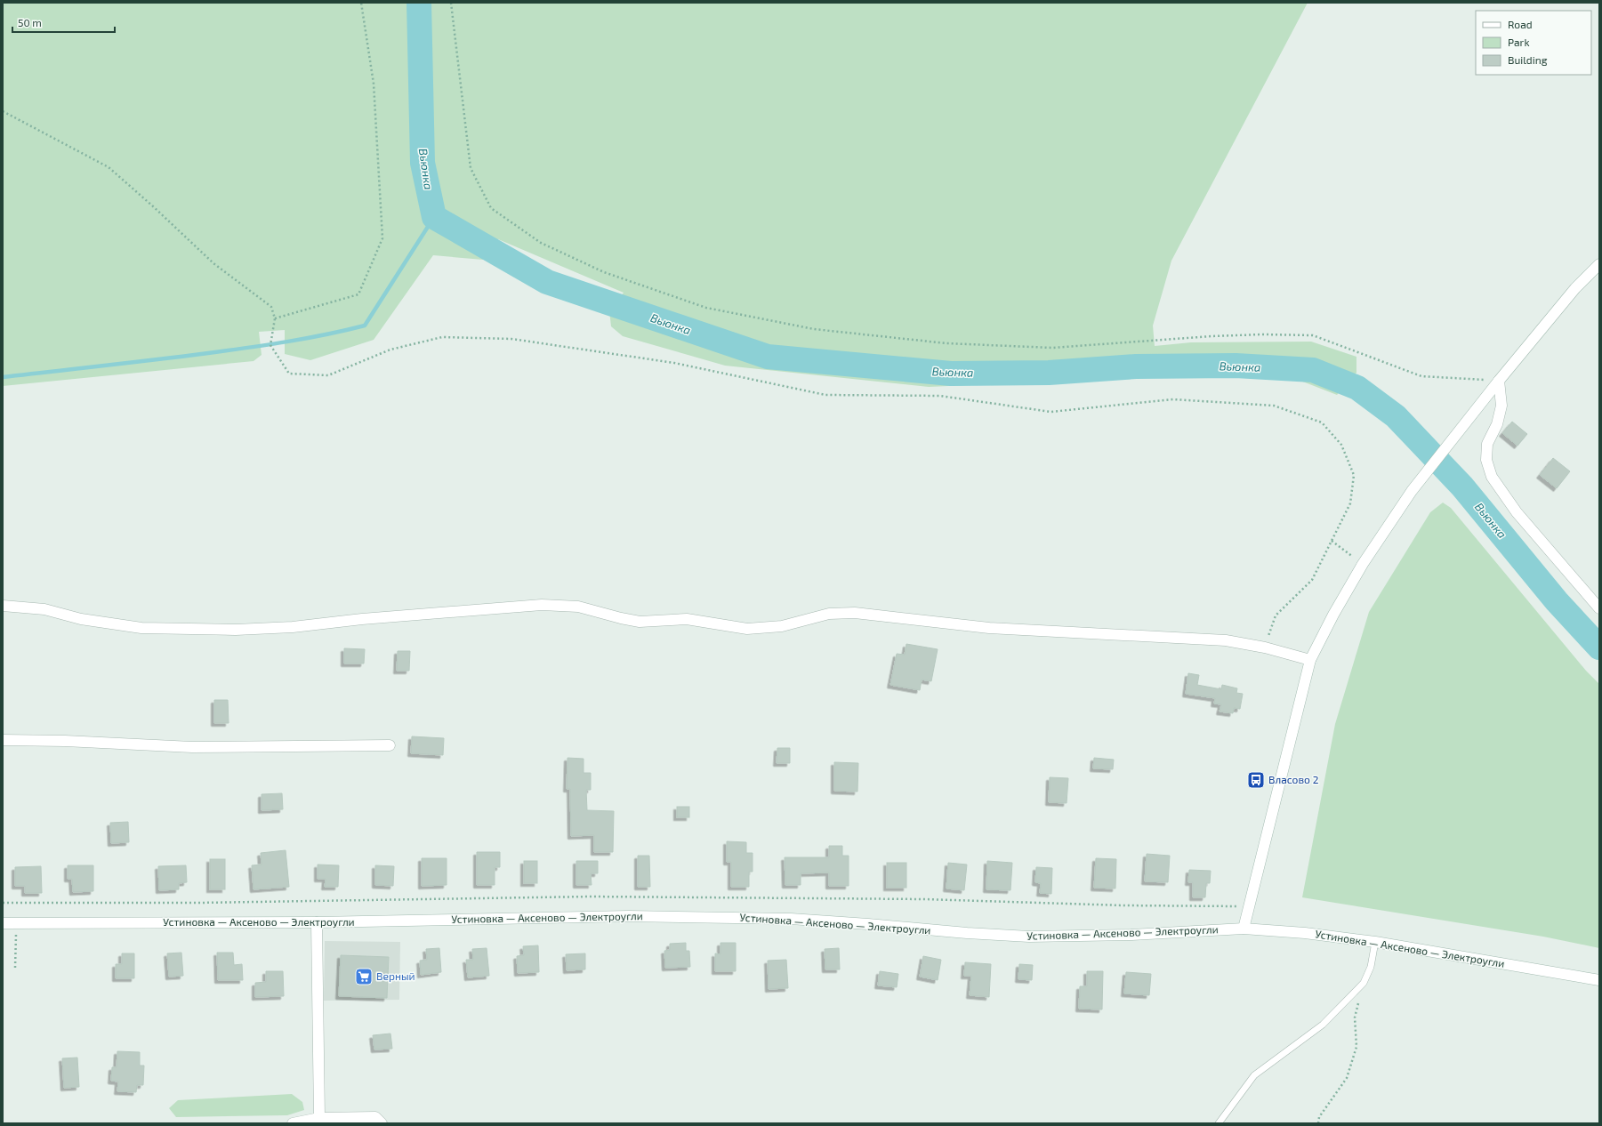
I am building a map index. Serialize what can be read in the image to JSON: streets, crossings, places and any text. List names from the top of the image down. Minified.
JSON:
{"streets":{"street":["Устиновка — Аксеново — Электроугли"]},"water":["Вьюнка"],"places":{"bus stop":["Власово 2"],"supermarket":["Верный"]},"legend":["Road","Park","Building"],"scale_bar":"50 m"}
